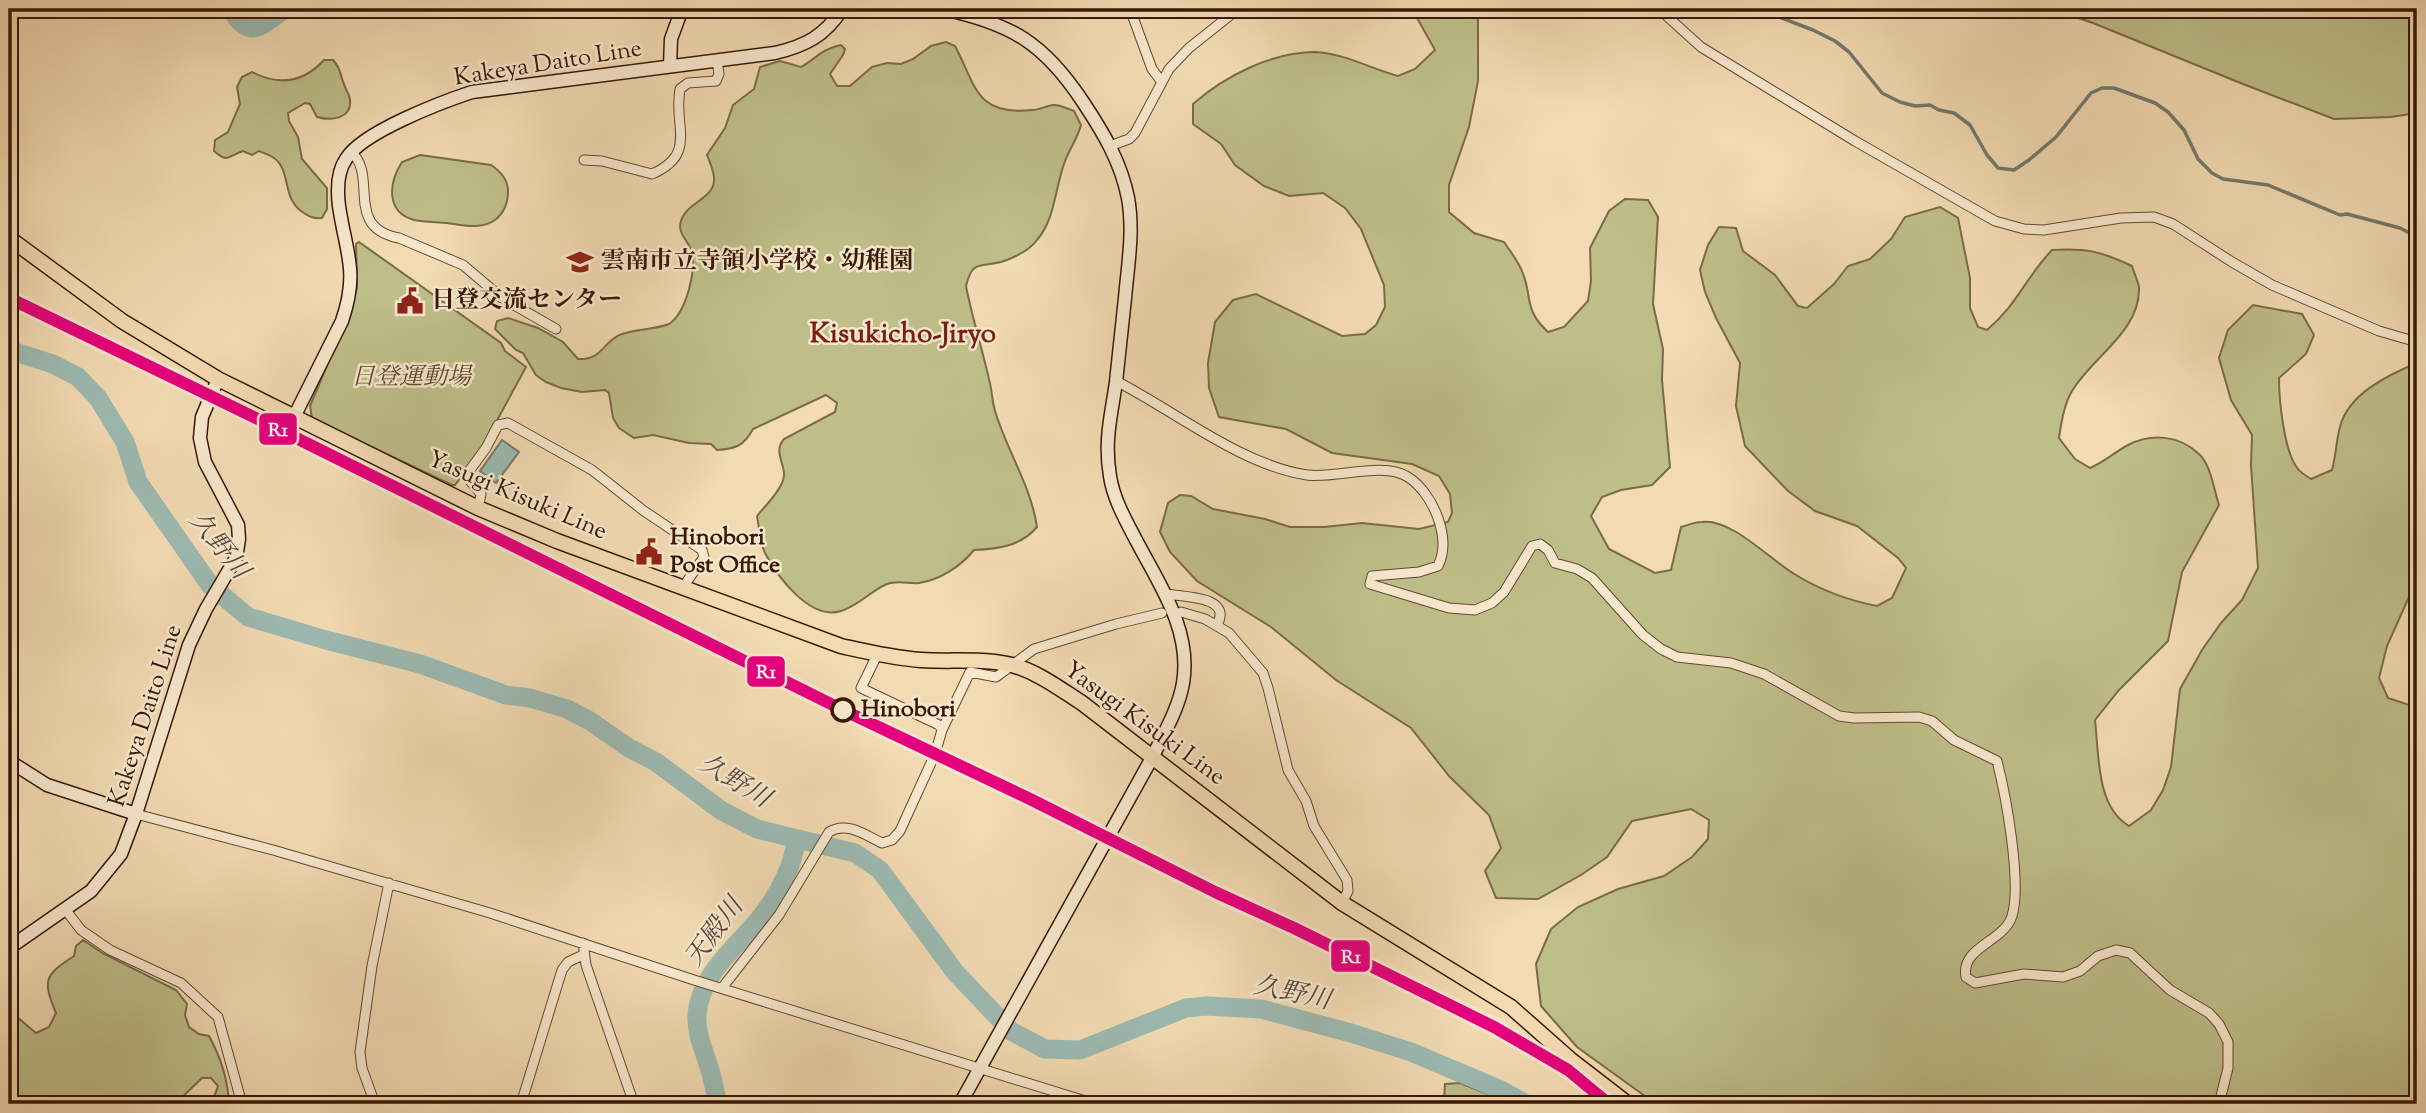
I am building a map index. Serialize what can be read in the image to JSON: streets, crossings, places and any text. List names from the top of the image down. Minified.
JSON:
{"streets":{"main road":["Kakeya Daito Line","Yasugi Kisuki Line"]},"crossings":[["Kakeya Daito Line","Yasugi Kisuki Line"]],"districts":["Kisukicho-Jiryo"],"water":["久野川","天殿川"],"parks":["日登運動場"],"places":{"school or university":["雲南市立寺領小学校・幼稚園"],"public building":["日登交流センター","Hinobori Post Office"],"other":["Hinobori"]},"lines":["transit line R1"]}
